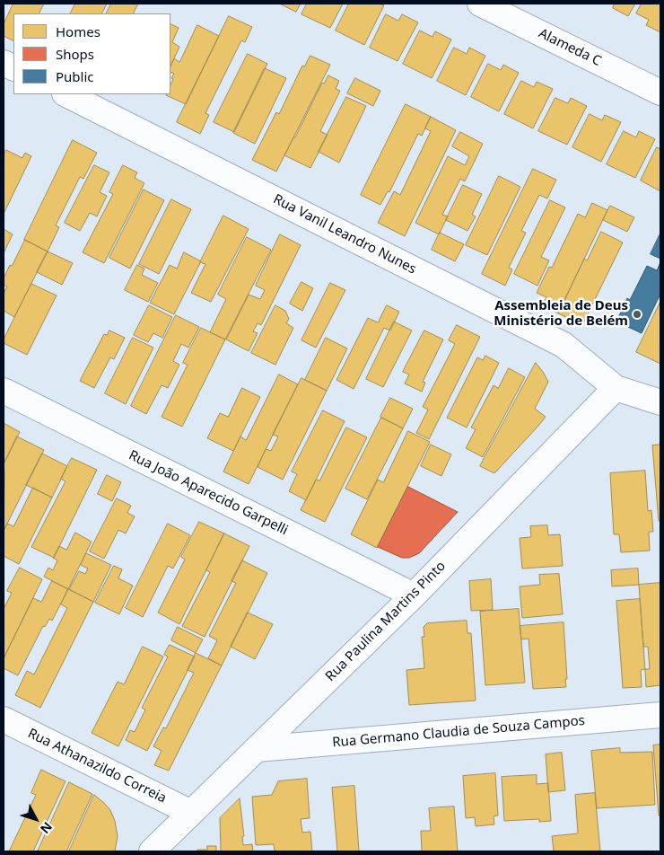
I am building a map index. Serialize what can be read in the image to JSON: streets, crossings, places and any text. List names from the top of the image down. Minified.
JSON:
{"streets":{"street":["Alameda C","Rua Vanil Leandro Nunes","Rua João Aparecido Garpelli","Rua Paulina Martins Pinto","Rua Germano Claudia de Souza Campos","Rua Athanazildo Correia"]},"crossings":[["Rua Vanil Leandro Nunes","Rua Paulina Martins Pinto"],["Rua João Aparecido Garpelli","Rua Paulina Martins Pinto"],["Rua Paulina Martins Pinto","Rua Germano Claudia de Souza Campos"],["Rua Paulina Martins Pinto","Rua Athanazildo Correia"]],"places":["Assembleia de Deus Ministério de Belém"],"legend":["Homes","Shops","Public"],"north":"bottom right"}
